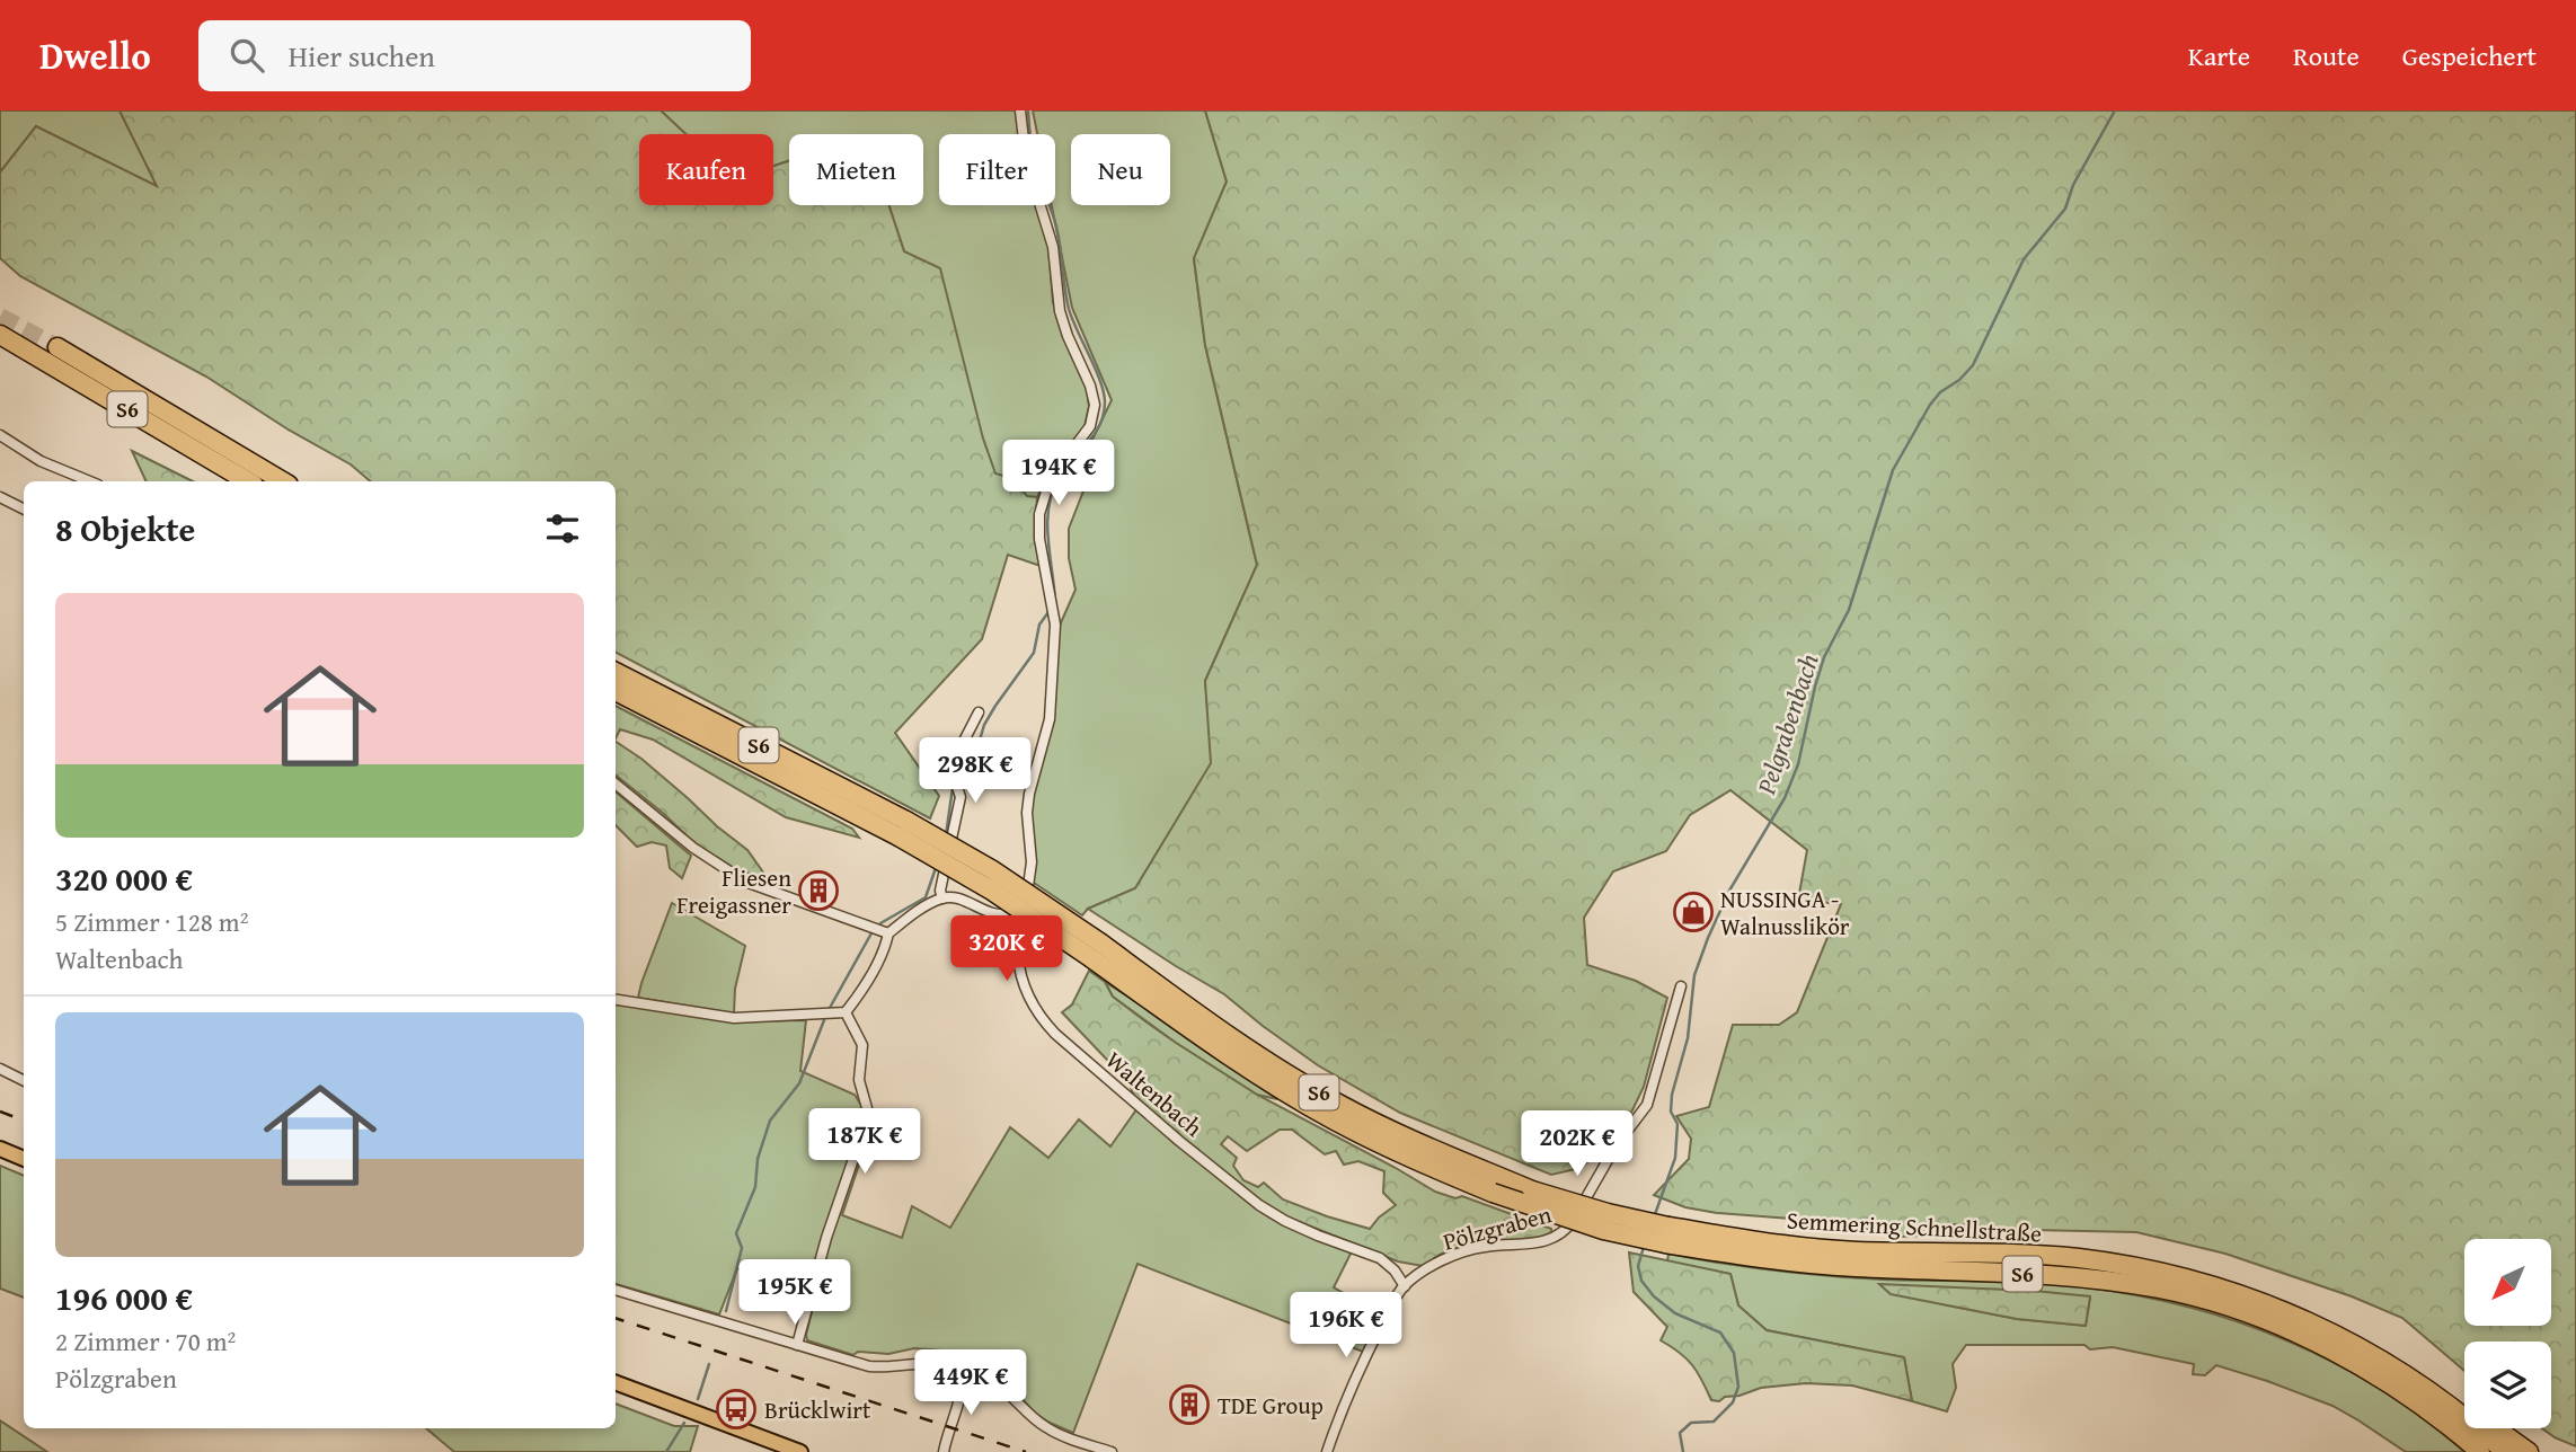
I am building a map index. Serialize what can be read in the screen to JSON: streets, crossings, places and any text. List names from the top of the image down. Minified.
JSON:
{"streets":{"highway":["S6","Semmering Schnellstraße"],"street":["Waltenbach","Pölzgraben"]},"crossings":[["Waltenbach","Pölzgraben"]],"water":["Pelgrabenbach"],"places":{"building":["Fliesen Freigassner","TDE Group"],"shop":["NUSSINGA - Walnusslikör"],"bus stop":["Brücklwirt"]},"north":"bottom left","page":{"header":"Dwello","search":"Hier suchen","nav":["Karte","Route","Gespeichert"],"chip":["Kaufen","Mieten","Filter","Neu"],"price":["194K €","298K €","320K €","187K €","202K €","195K €","196K €","449K €"],"heading":"8 Objekte","list":[{"name":"320 000 €","note":"5 Zimmer · 128 m² · Waltenbach"},{"name":"196 000 €","note":"2 Zimmer · 70 m² · Pölzgraben"}]}}
